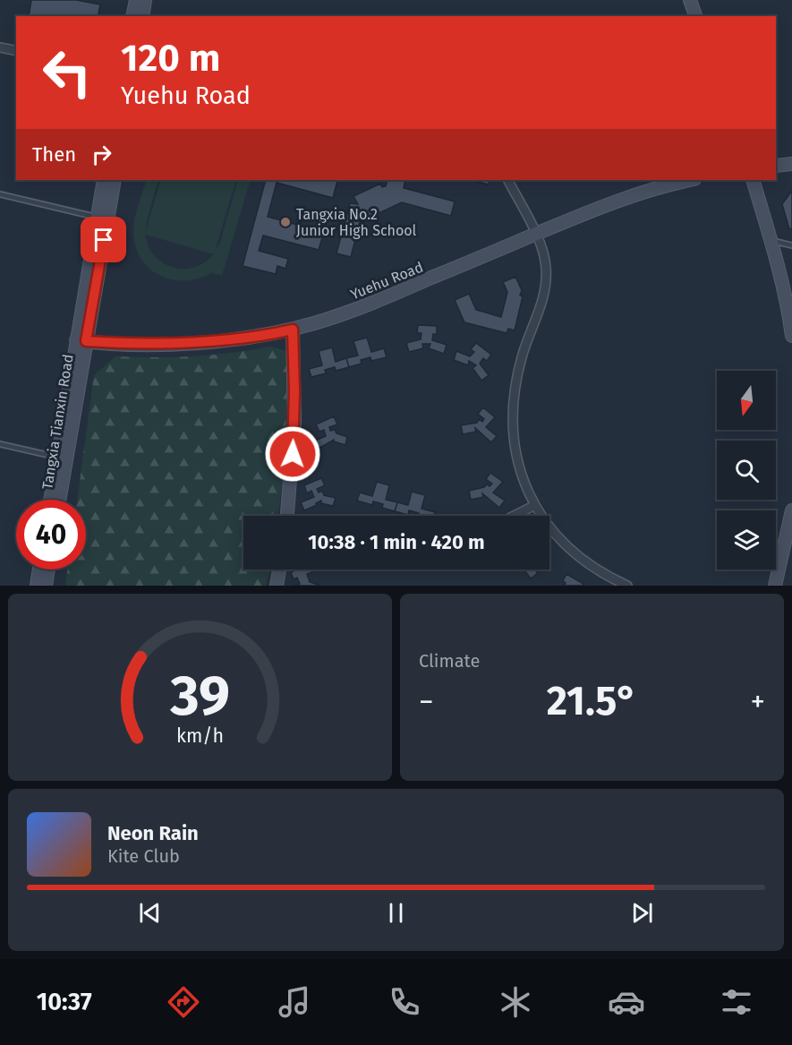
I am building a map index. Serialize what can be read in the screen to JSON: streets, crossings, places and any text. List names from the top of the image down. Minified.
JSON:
{"streets":{"street":["Yuehu Road","Tangxia Tianxin Road"]},"crossings":[["Yuehu Road","Tangxia Tianxin Road"]],"places":["Tangxia No.2 Junior High School"],"north":"bottom","page":{"turn":["120 m","Yuehu Road"],"then":"Then","limit":"40","trip":"10:38 · 1 min · 420 m","tile":"Climate","heat":["−","21.5°","+"],"song":["Neon Rain","Kite Club"],"tabs":"10:37","gauge":["39","km/h"]}}
